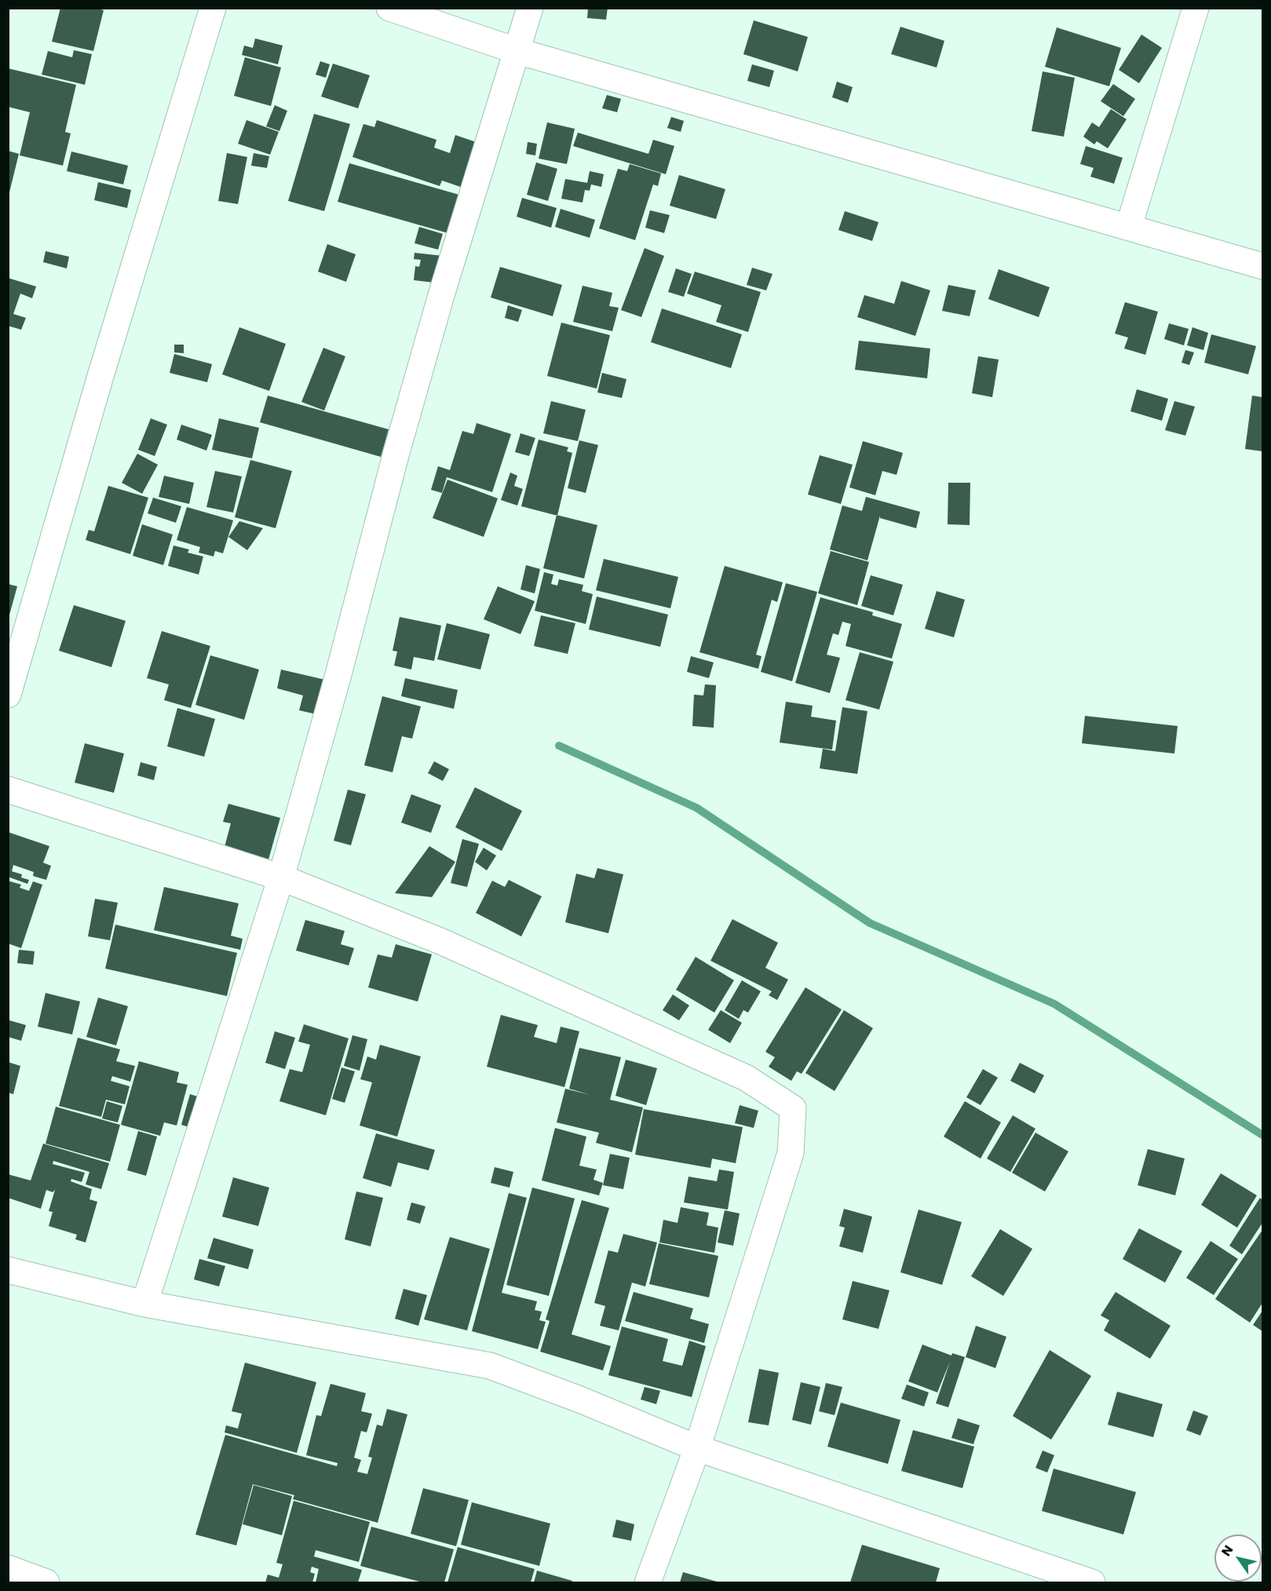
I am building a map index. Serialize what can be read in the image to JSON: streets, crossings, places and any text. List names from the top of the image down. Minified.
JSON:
{"north":"top left"}
